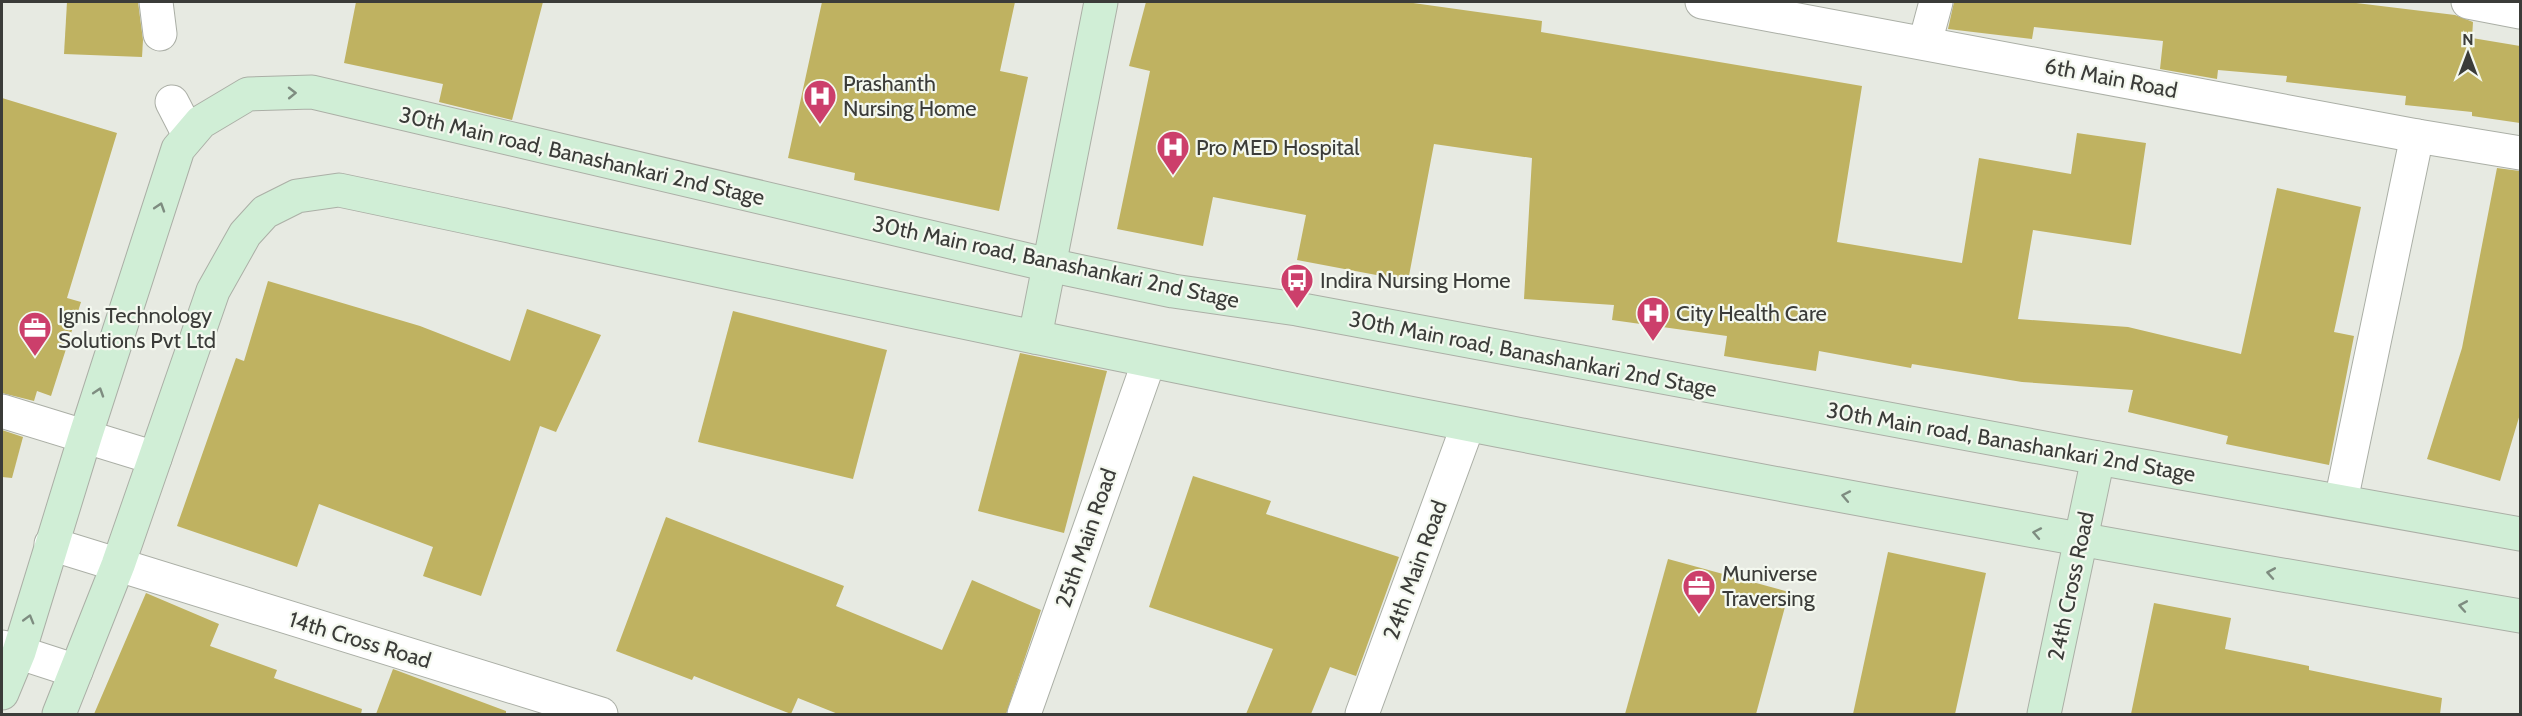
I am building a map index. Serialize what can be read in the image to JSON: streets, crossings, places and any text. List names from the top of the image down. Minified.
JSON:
{"streets":{"main road":["30th Main road, Banashankari 2nd Stage","24th Cross Road"],"street":["6th Main Road","25th Main Road","24th Main Road","14th Cross Road"]},"crossings":[["30th Main road, Banashankari 2nd Stage","24th Cross Road"],["30th Main road, Banashankari 2nd Stage","14th Cross Road"]],"places":{"hospital":["Prashanth Nursing Home","Pro MED Hospital","City Health Care"],"bus stop":["Indira Nursing Home"],"office":["Ignis Technology Solutions Pvt Ltd","Muniverse Traversing"]},"north":"top"}
